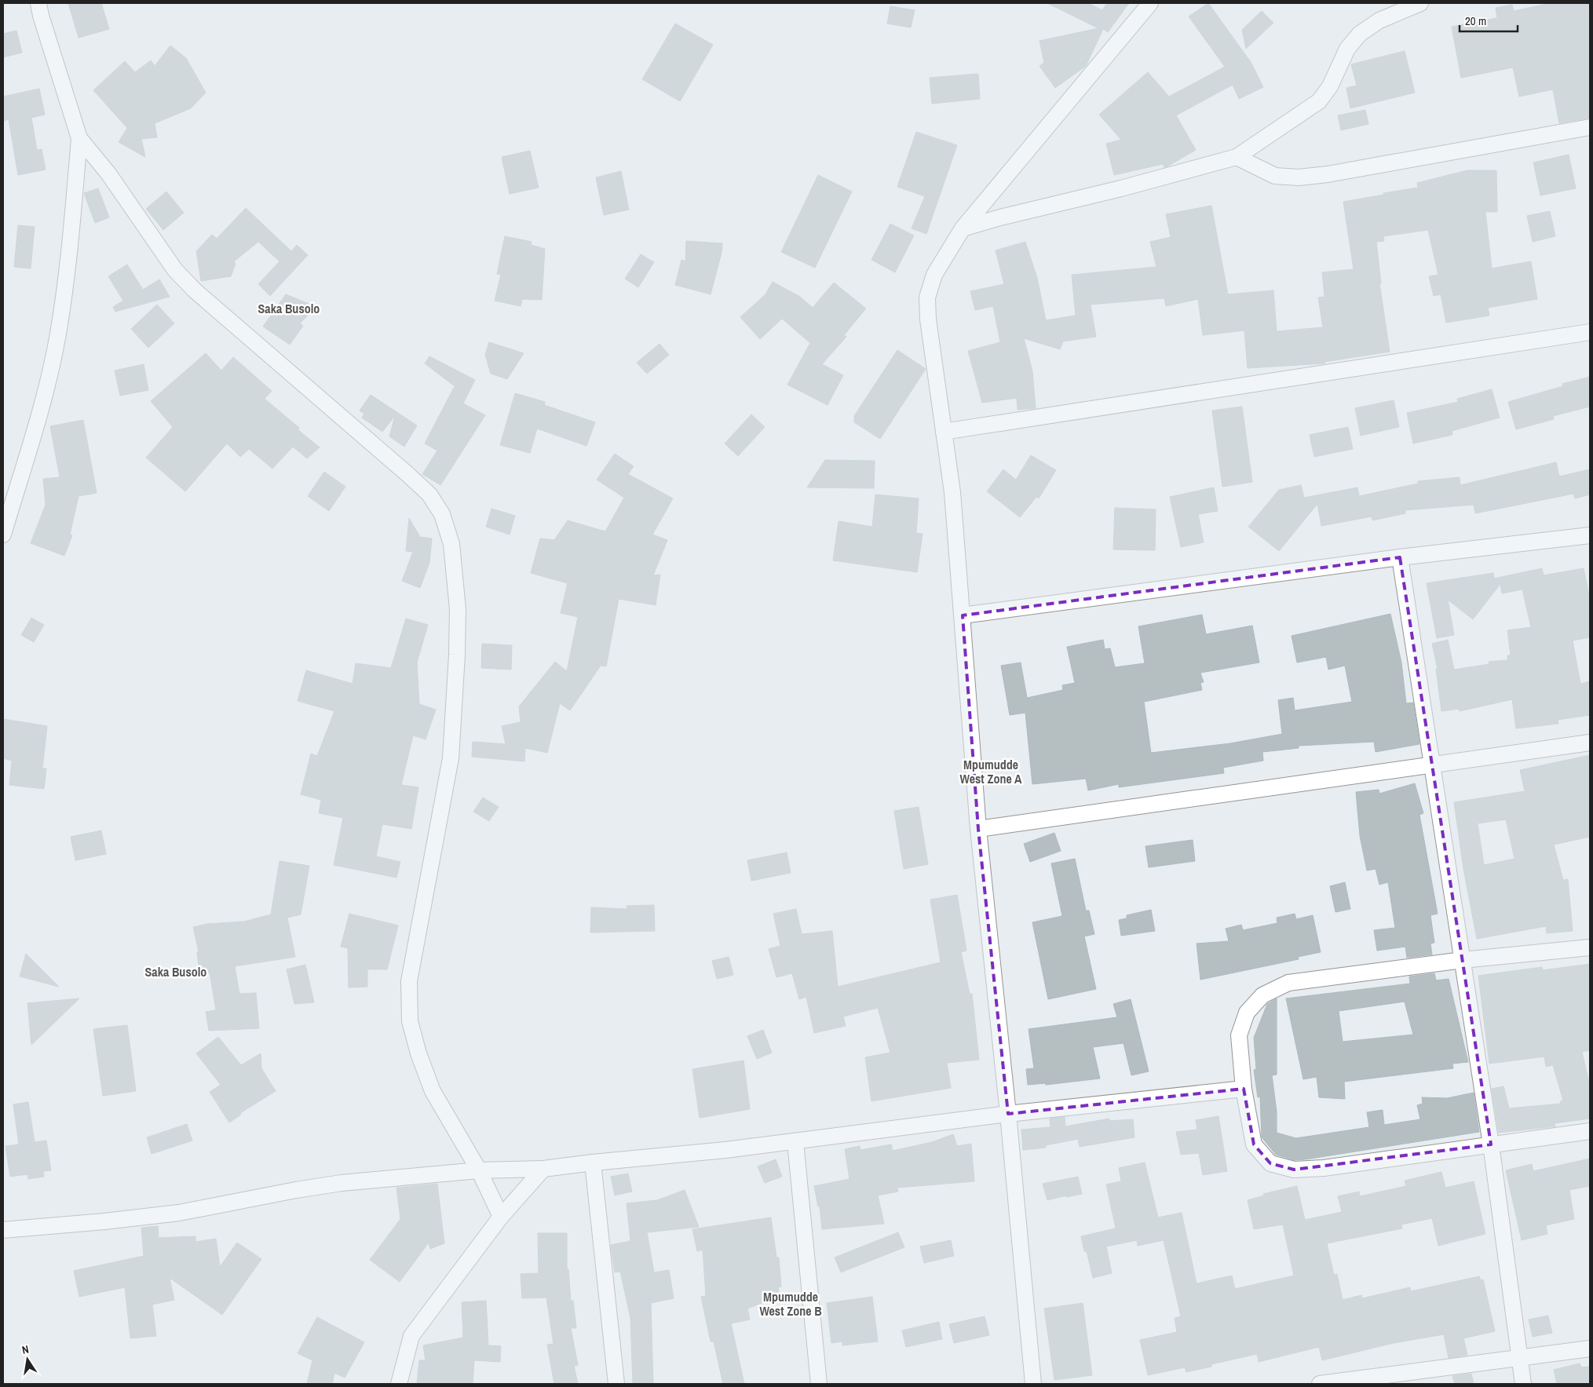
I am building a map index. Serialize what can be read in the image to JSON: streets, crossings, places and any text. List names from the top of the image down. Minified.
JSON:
{"districts":["Saka Busolo","Mpumudde West Zone A","Saka Busolo","Mpumudde West Zone B"],"scale_bar":"20 m","north":"top"}
